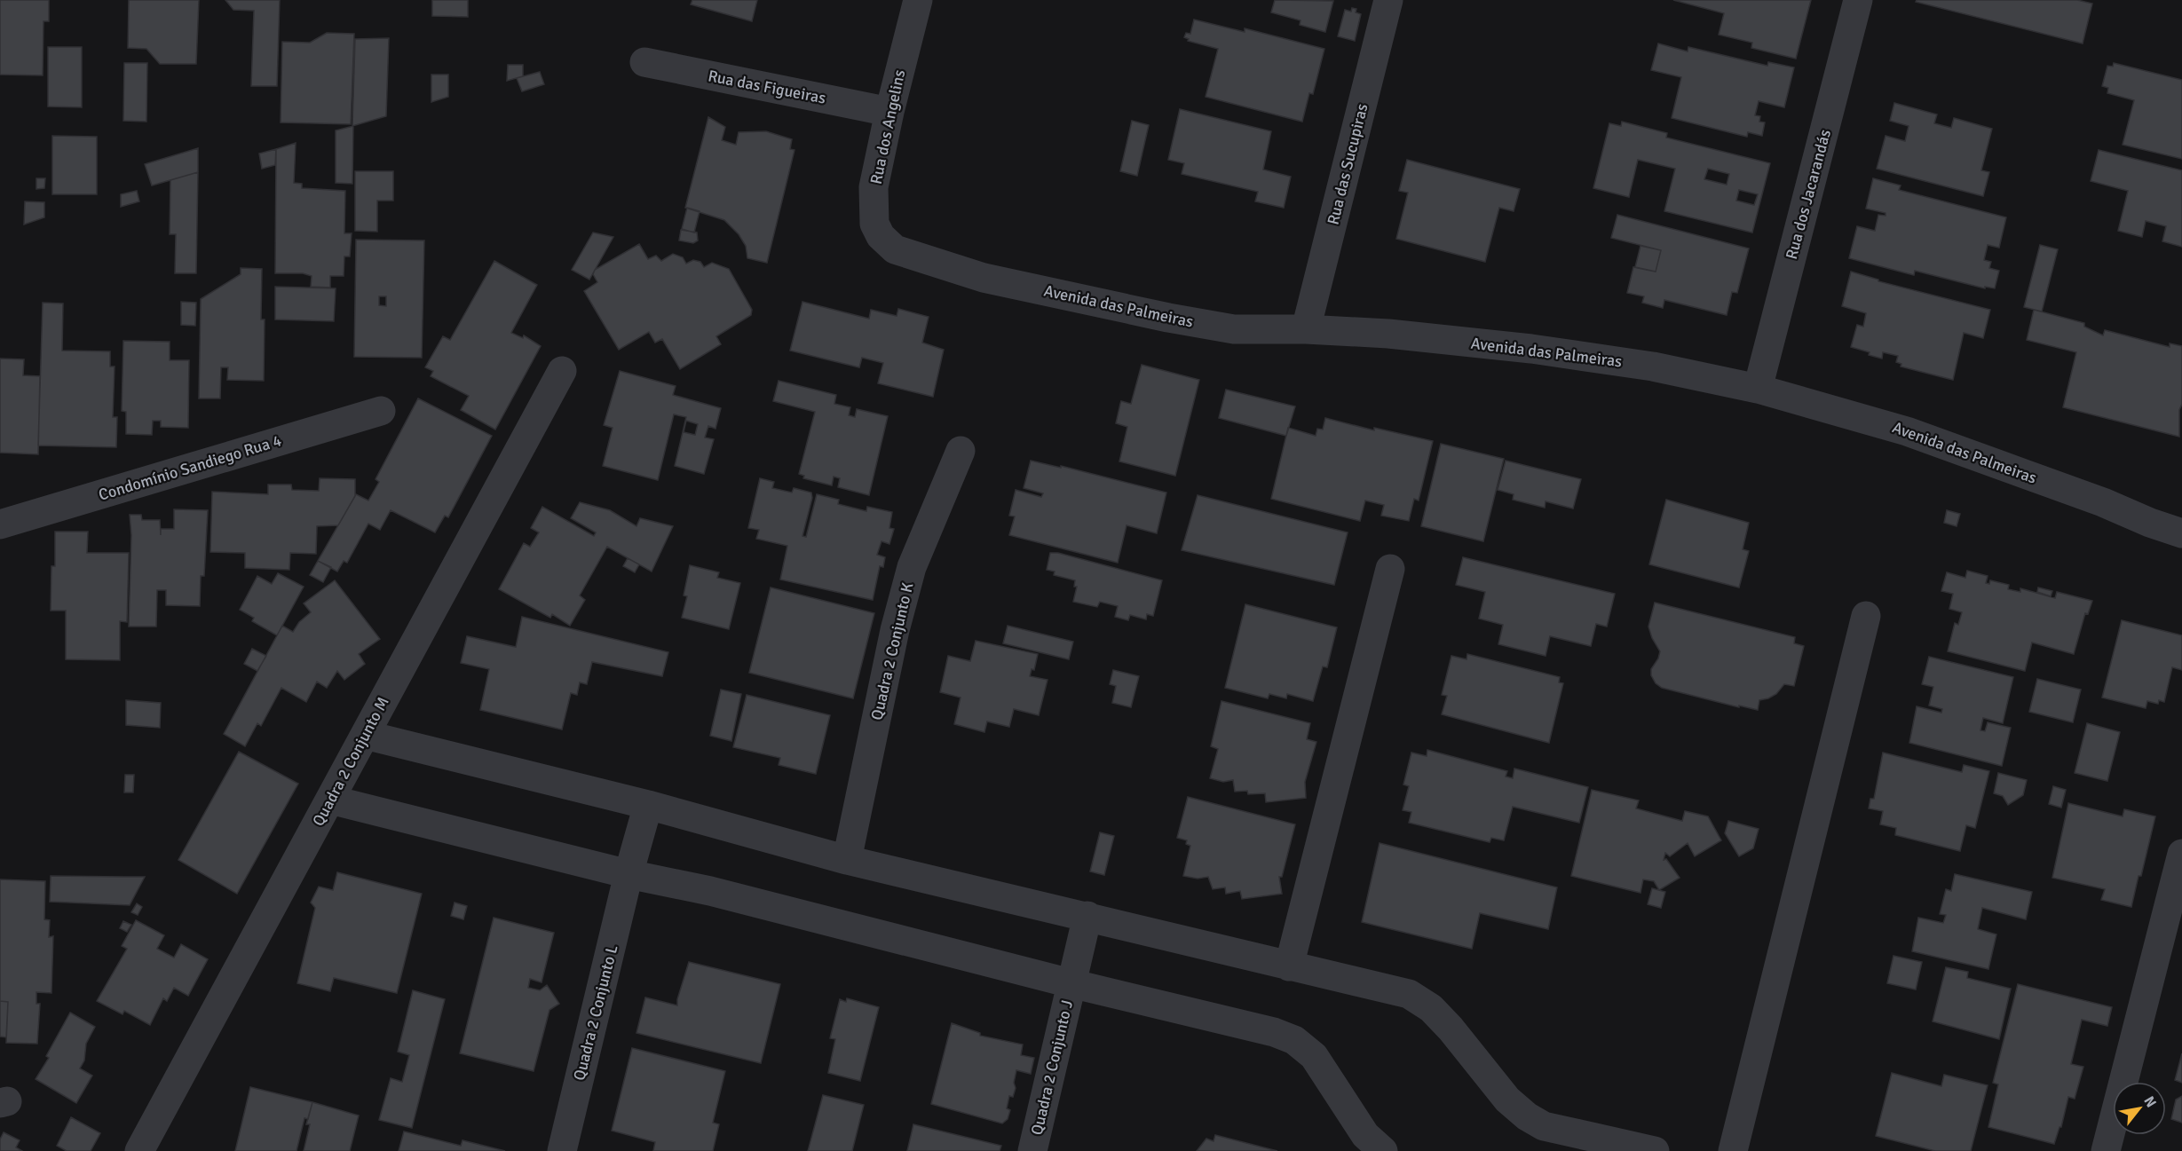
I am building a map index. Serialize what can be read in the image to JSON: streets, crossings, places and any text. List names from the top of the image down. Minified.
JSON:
{"streets":{"street":["Rua das Figueiras","Rua dos Angelins","Rua das Sucupiras","Rua dos Jacarandás","Avenida das Palmeiras","Condomínio Sandiego Rua 4","Quadra 2 Conjunto K","Quadra 2 Conjunto M","Quadra 2 Conjunto L","Quadra 2 Conjunto J"]},"crossings":[["Rua das Figueiras","Rua dos Angelins"],["Rua dos Angelins","Avenida das Palmeiras"],["Rua das Sucupiras","Avenida das Palmeiras"],["Rua dos Jacarandás","Avenida das Palmeiras"]],"north":"top right"}
